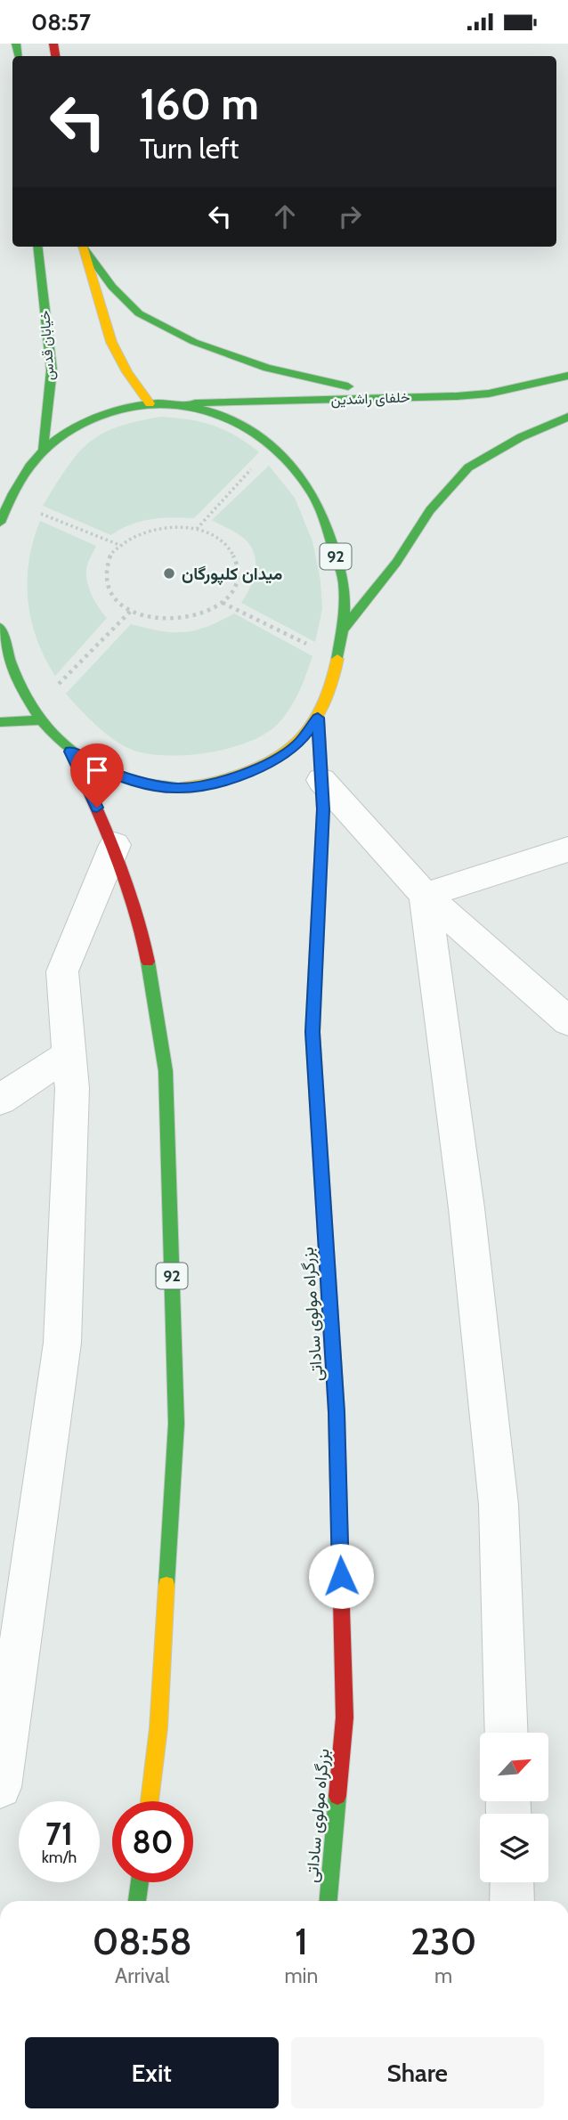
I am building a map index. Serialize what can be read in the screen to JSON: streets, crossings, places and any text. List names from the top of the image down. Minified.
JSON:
{"streets":{"main road":["خیابان قدس","خلفای راشدین","92","بزرگراه مولوی ساداتی"]},"crossings":[["خیابان قدس","92"],["خلفای راشدین","92"],["92","بزرگراه مولوی ساداتی"]],"places":["میدان کلپورگان"],"north":"top right","page":{"status":"08:57","turn":["160 m","Turn left"],"speed":"71 km/h","limit":"80","eta":["08:58","Arrival","1","min","230","m"],"buttons":["Exit","Share"]}}
